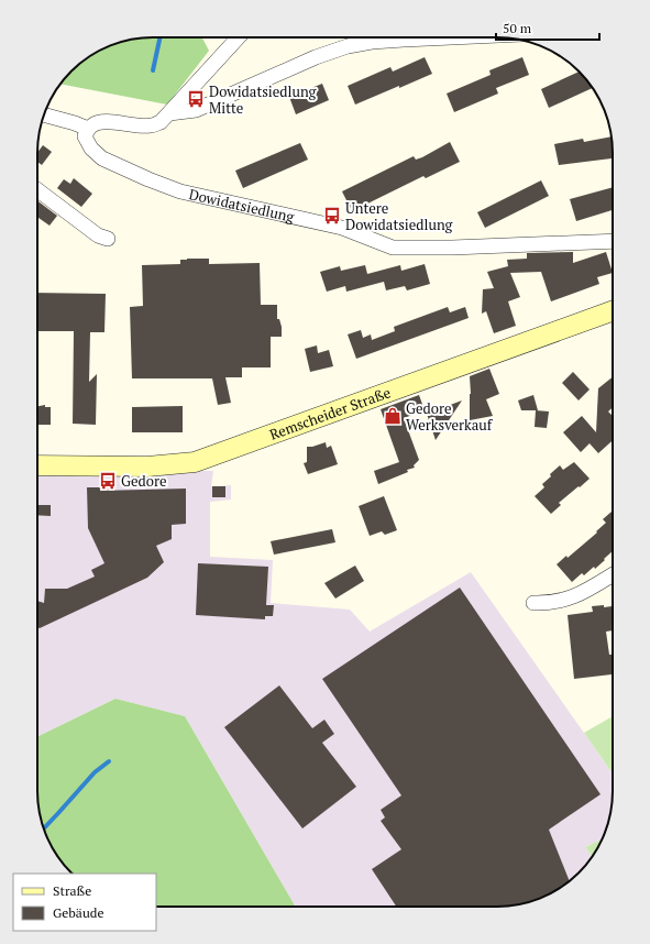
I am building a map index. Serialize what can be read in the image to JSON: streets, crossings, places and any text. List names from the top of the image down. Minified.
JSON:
{"streets":{"main road":["Remscheider Straße"],"street":["Dowidatsiedlung"]},"places":{"bus stop":["Dowidatsiedlung Mitte","Untere Dowidatsiedlung","Gedore"],"shop":["Gedore Werksverkauf"]},"legend":["Straße","Gebäude"],"scale_bar":"50 m"}
